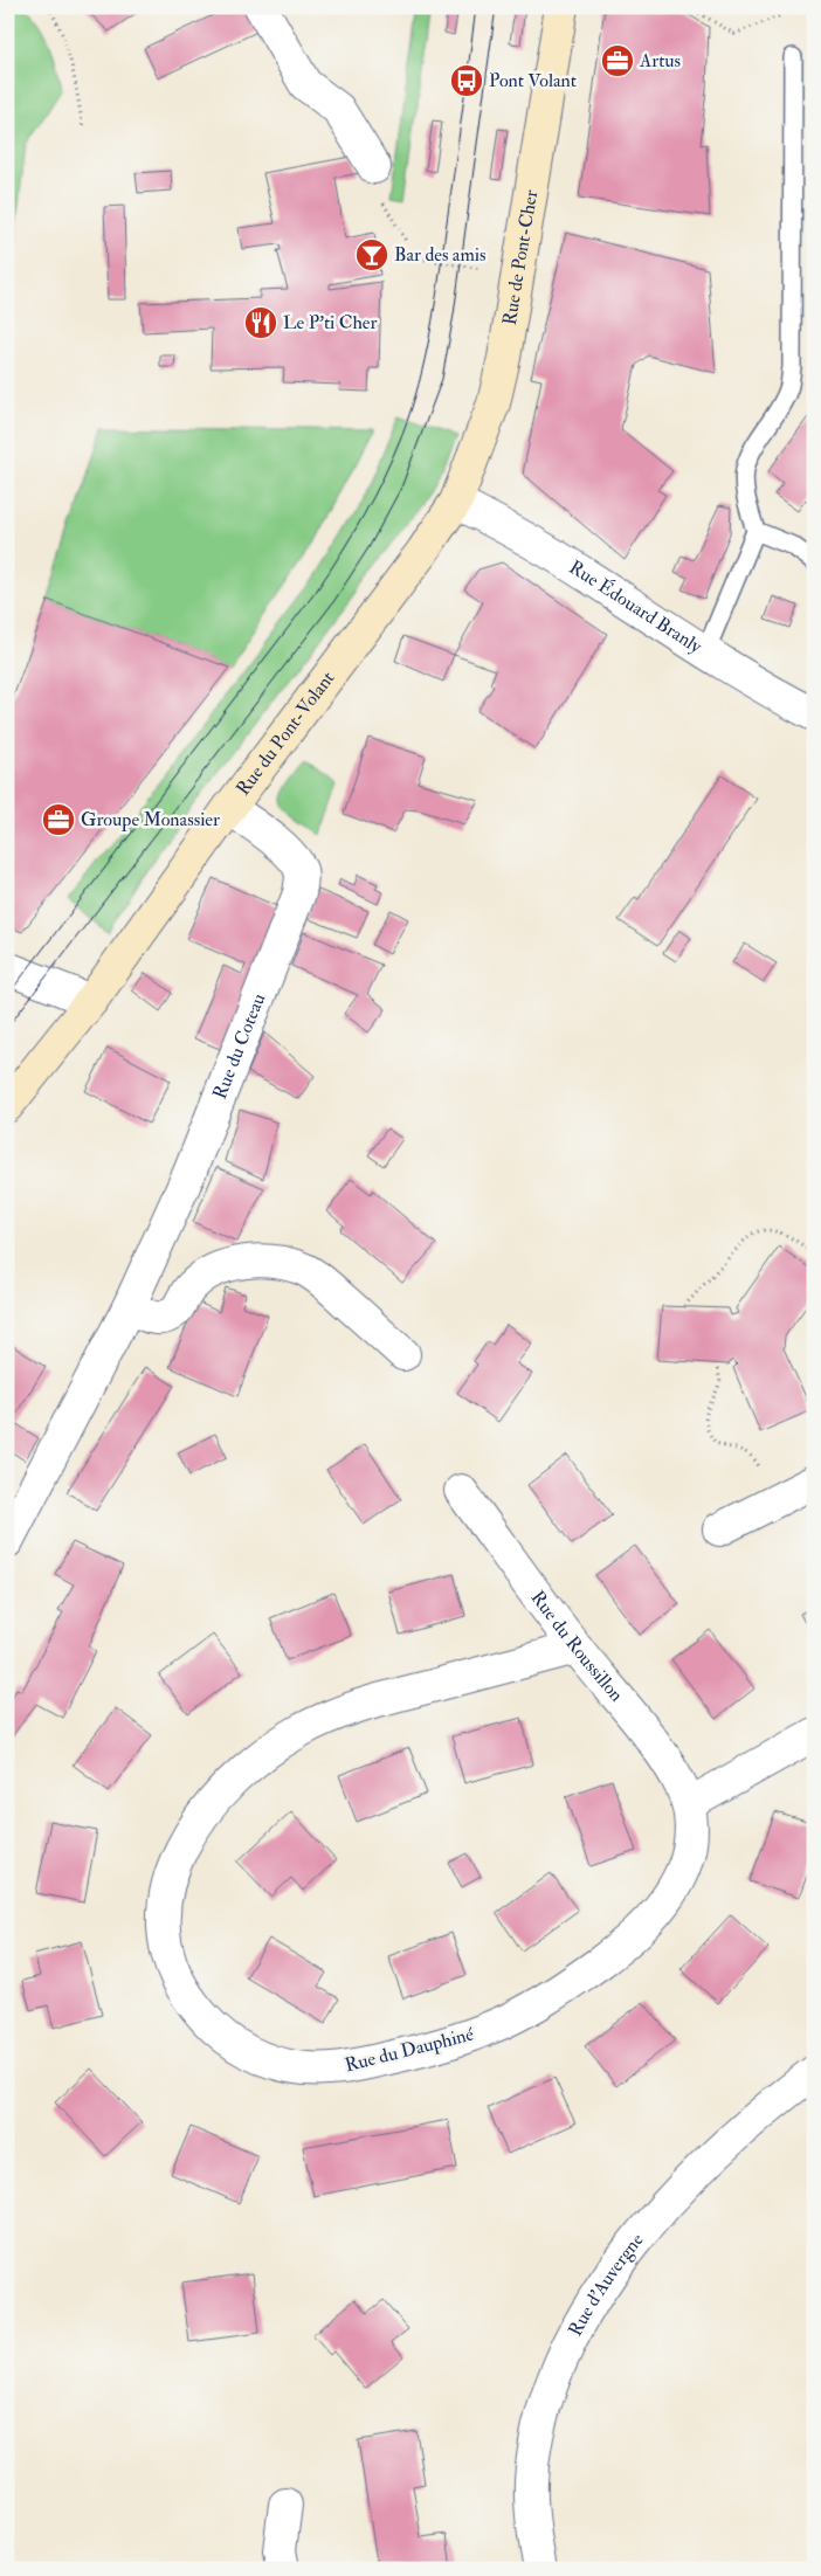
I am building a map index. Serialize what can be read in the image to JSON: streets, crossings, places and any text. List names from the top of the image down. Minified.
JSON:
{"streets":{"main road":["Rue de Pont-Cher","Rue du Pont-Volant"],"street":["Rue Édouard Branly","Rue du Coteau","Rue du Roussillon","Rue du Dauphiné","Rue d'Auvergne"]},"crossings":[["Rue de Pont-Cher","Rue Édouard Branly"],["Rue de Pont-Cher","Rue du Pont-Volant"],["Rue Édouard Branly","Rue du Pont-Volant"],["Rue du Pont-Volant","Rue du Coteau"],["Rue du Roussillon","Rue du Dauphiné"]],"places":{"office":["Artus","Groupe Monassier"],"bus stop":["Pont Volant"],"bar":["Bar des amis"],"restaurant":["Le P'ti Cher"]}}
